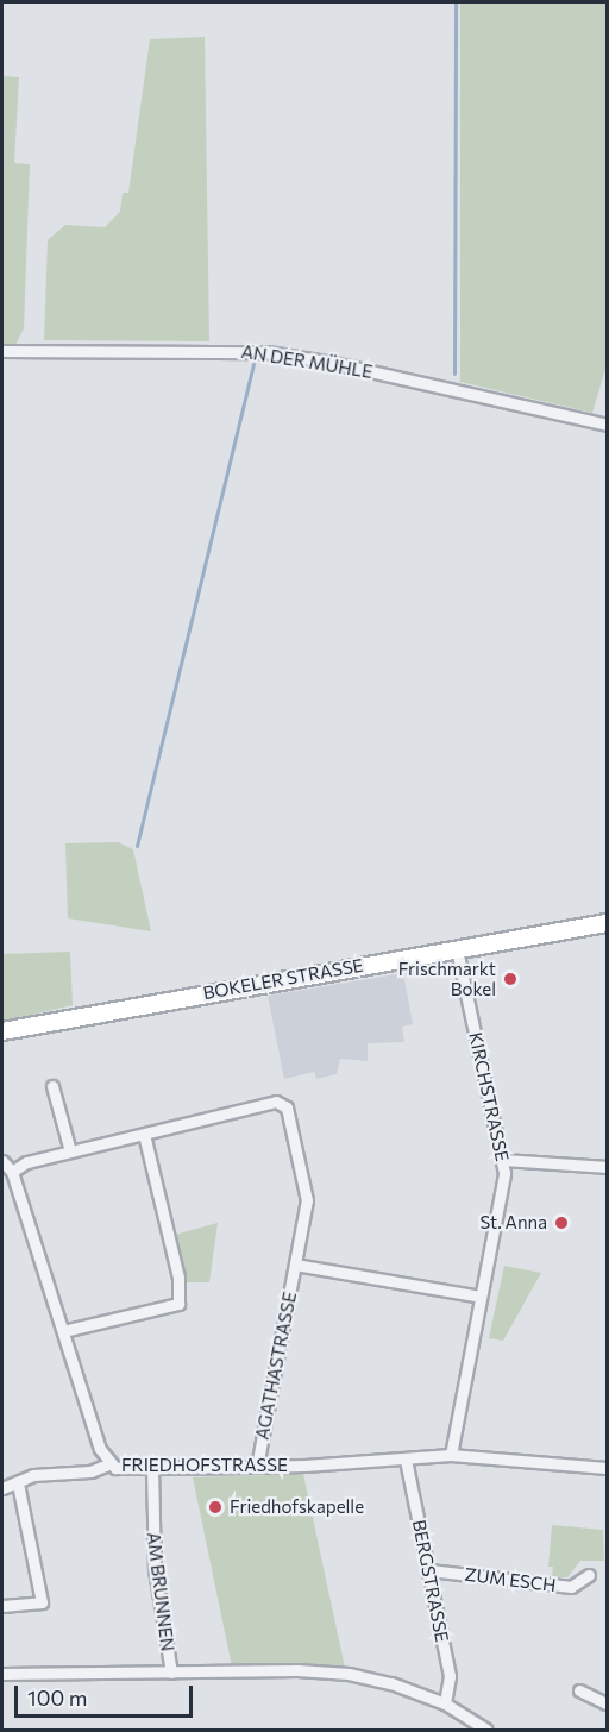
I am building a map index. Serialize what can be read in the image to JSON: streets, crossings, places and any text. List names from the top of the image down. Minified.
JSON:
{"streets":{"main road":["BOKELER STRASSE"],"street":["AN DER MÜHLE","KIRCHSTRASSE","AGATHASTRASSE","FRIEDHOFSTRASSE","ZUM ESCH","BERGSTRASSE","AM BRUNNEN"]},"crossings":[["BOKELER STRASSE","KIRCHSTRASSE"],["KIRCHSTRASSE","FRIEDHOFSTRASSE"],["AGATHASTRASSE","FRIEDHOFSTRASSE"],["FRIEDHOFSTRASSE","BERGSTRASSE"],["FRIEDHOFSTRASSE","AM BRUNNEN"],["ZUM ESCH","BERGSTRASSE"]],"places":["Frischmarkt Bokel","St. Anna","Friedhofskapelle"],"scale_bar":"100 m"}
